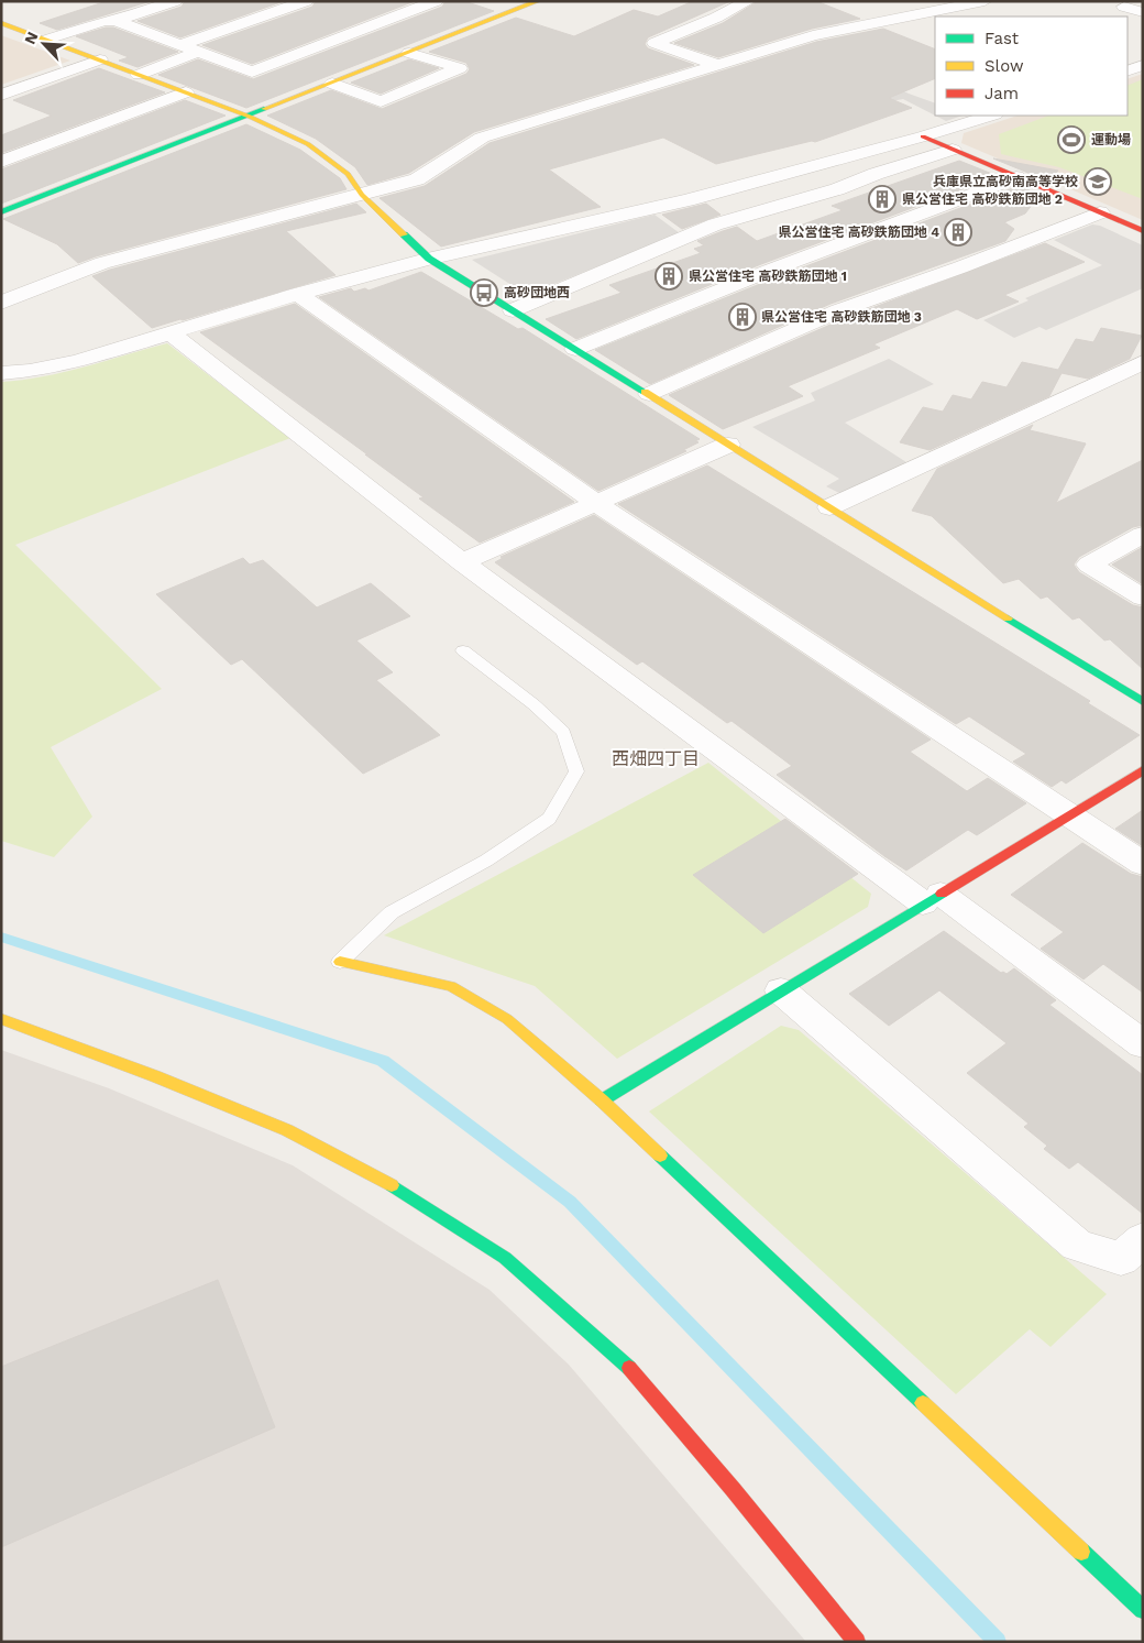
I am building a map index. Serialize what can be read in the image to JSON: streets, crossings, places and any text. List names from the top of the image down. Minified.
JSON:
{"districts":["西畑四丁目"],"places":{"sports":["運動場"],"school or university":["兵庫県立高砂南高等学校"],"building":["県公営住宅 高砂鉄筋団地 2","県公営住宅 高砂鉄筋団地 4","県公営住宅 高砂鉄筋団地 1","県公営住宅 高砂鉄筋団地 3"],"bus stop":["高砂団地西"]},"legend":["Fast","Slow","Jam"],"north":"top left"}
